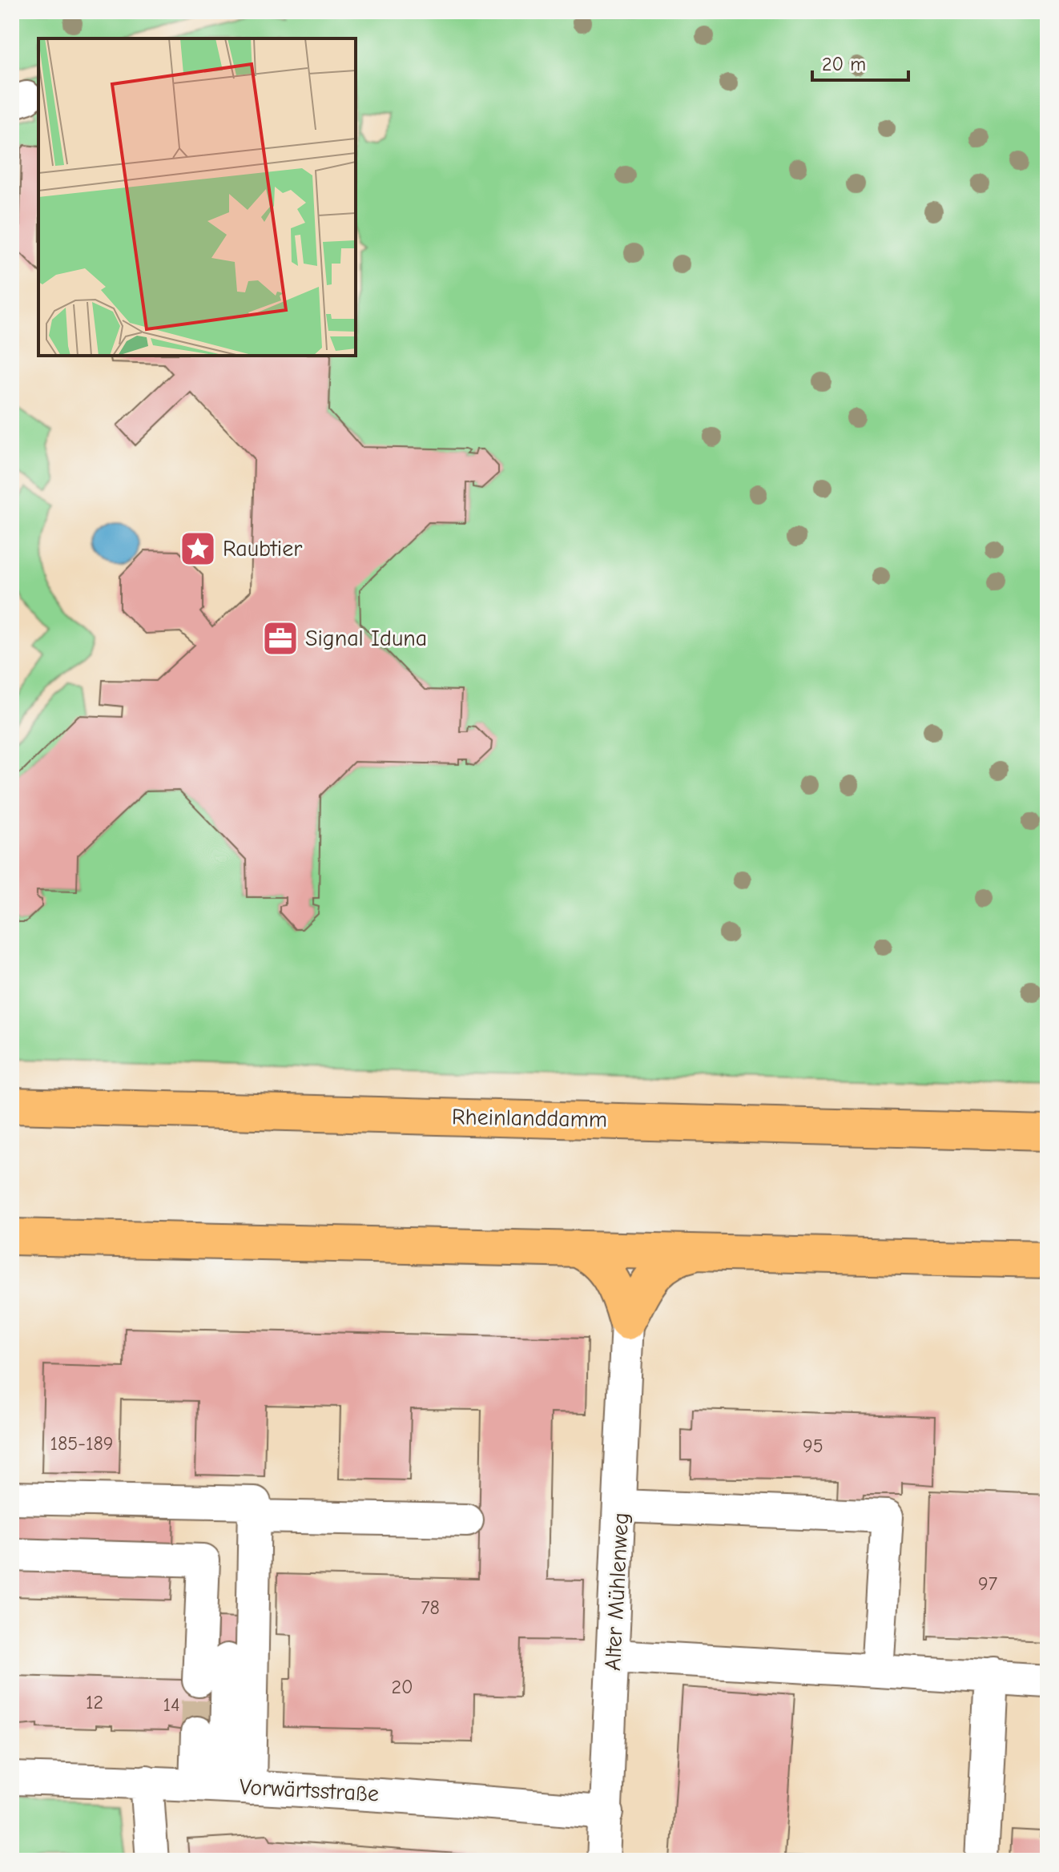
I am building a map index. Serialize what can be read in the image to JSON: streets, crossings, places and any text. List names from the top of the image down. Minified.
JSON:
{"streets":{"main road":["Rheinlanddamm"],"street":["Alter Mühlenweg","Vorwärtsstraße"]},"crossings":[["Alter Mühlenweg","Vorwärtsstraße"]],"places":{"place":["Raubtier"],"office":["Signal Iduna"]},"house_numbers":["185-189","95","97","78","20","12","14"],"scale_bar":"20 m"}
